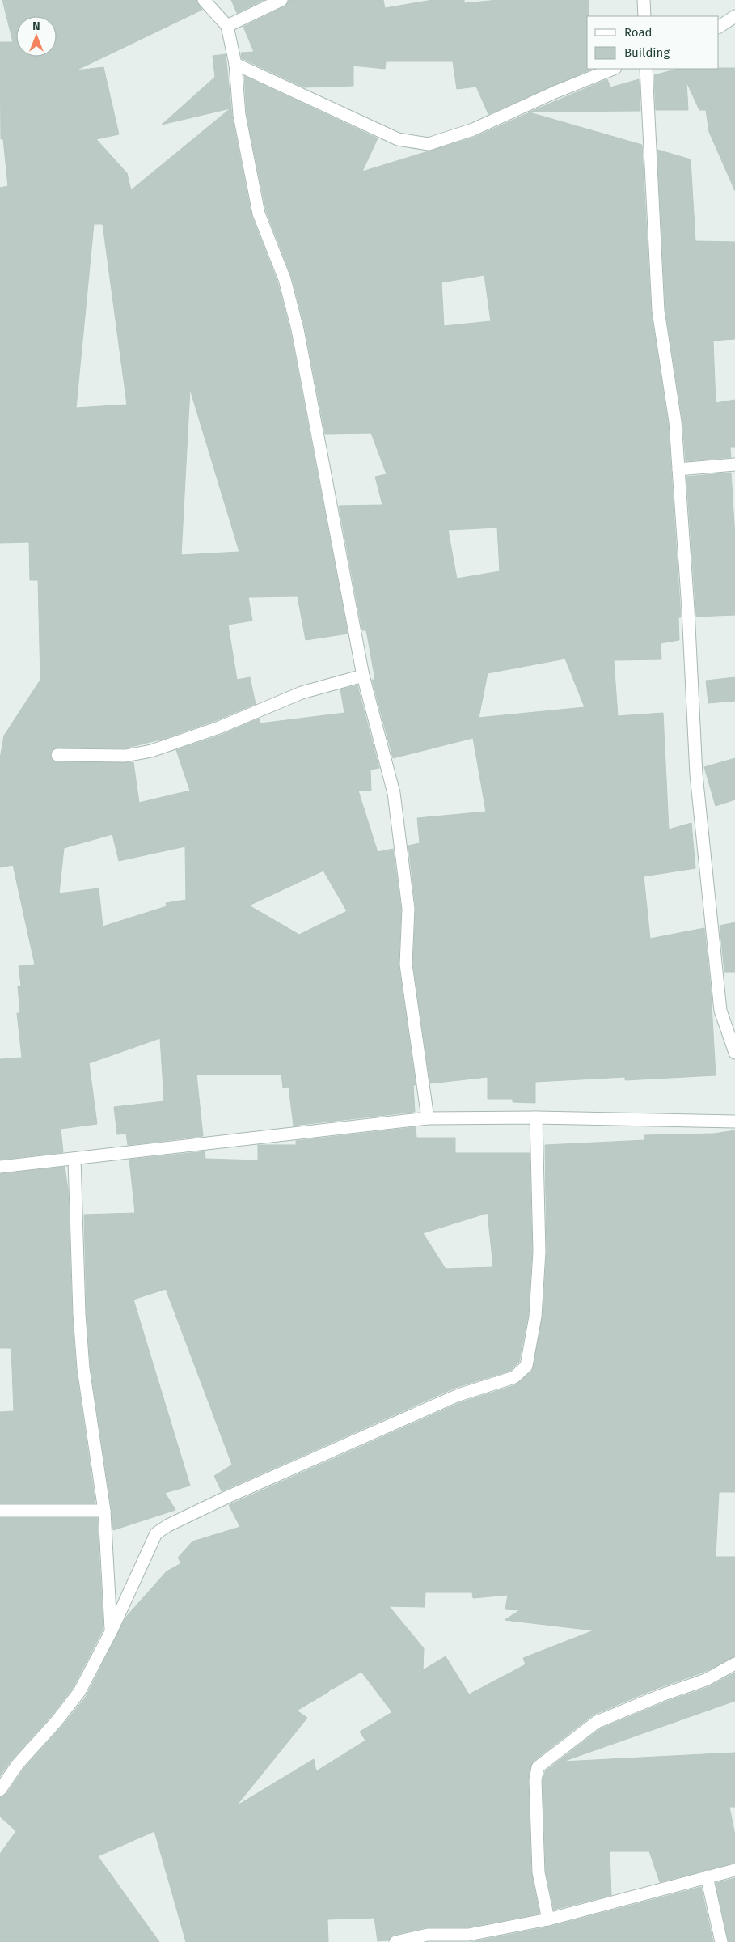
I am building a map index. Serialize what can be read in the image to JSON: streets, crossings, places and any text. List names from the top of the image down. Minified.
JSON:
{"legend":["Road","Building"],"north":"top"}
